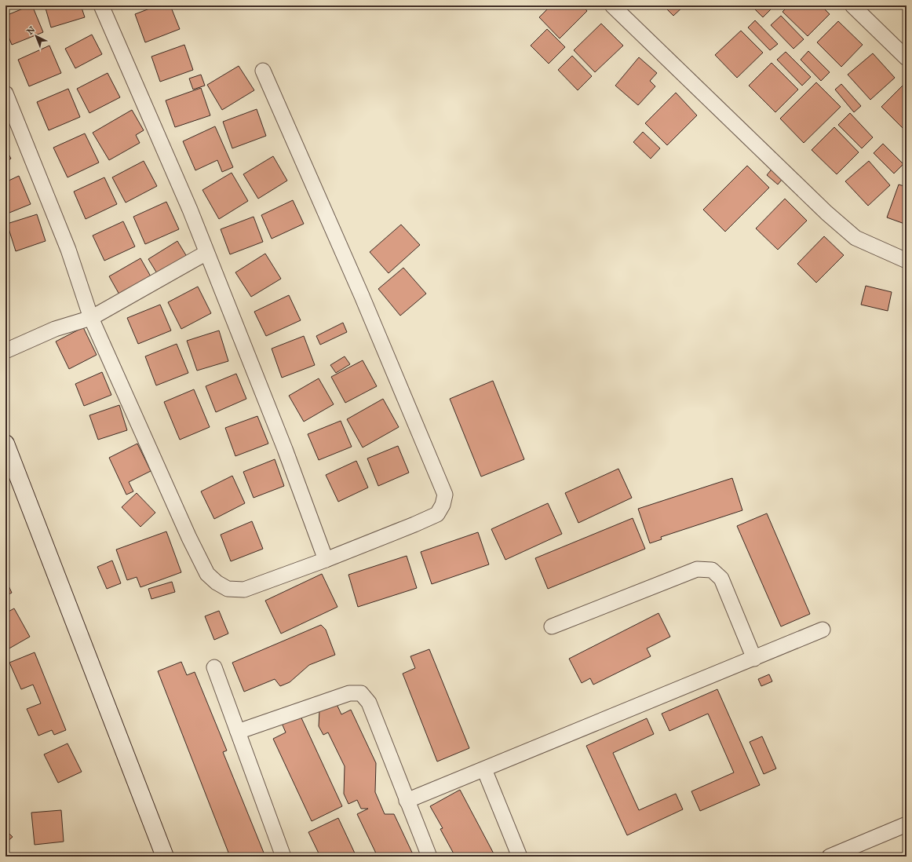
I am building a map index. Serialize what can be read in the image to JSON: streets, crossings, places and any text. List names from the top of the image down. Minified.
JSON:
{"north":"top left"}
